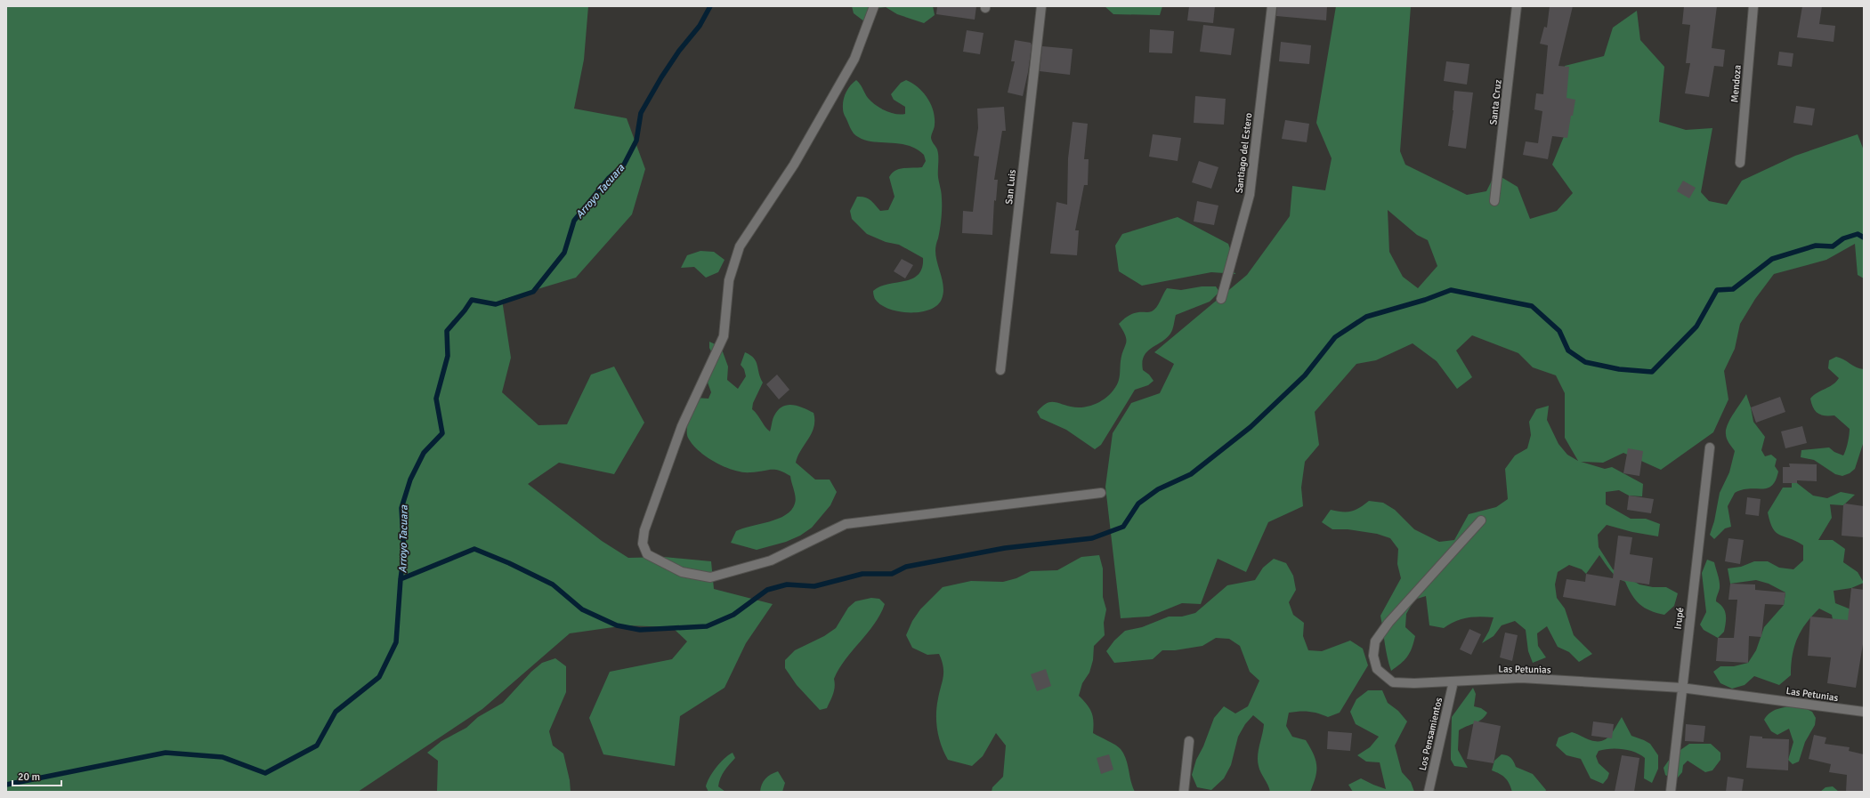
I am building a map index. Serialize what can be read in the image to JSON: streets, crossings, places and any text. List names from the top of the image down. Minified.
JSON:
{"streets":{"street":["Mendoza","Santa Cruz","Santiago del Estero","San Luis","Irupé","Las Petunias","Los Pensamientos"]},"crossings":[["Irupé","Las Petunias"],["Las Petunias","Los Pensamientos"]],"water":["Arroyo Tacuara"],"scale_bar":"20 m"}
